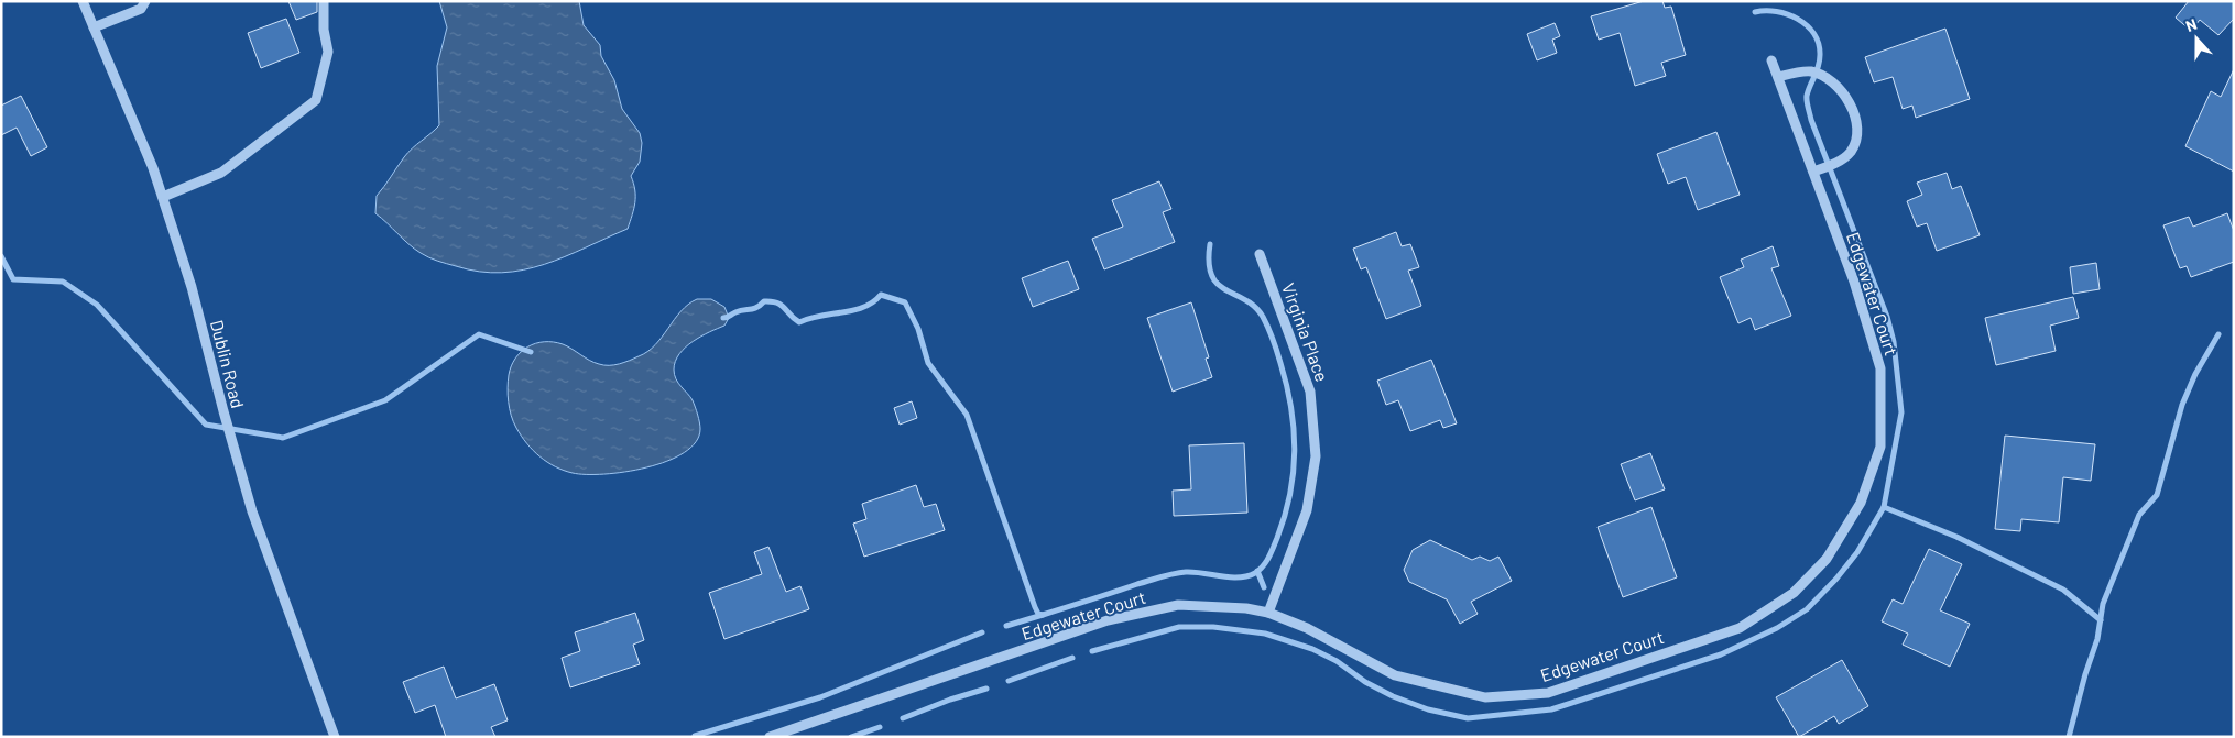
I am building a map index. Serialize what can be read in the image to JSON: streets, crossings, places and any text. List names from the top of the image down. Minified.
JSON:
{"streets":{"street":["Edgewater Court","Virginia Place","Dublin Road"]},"crossings":[["Edgewater Court","Virginia Place"]],"north":"top"}
